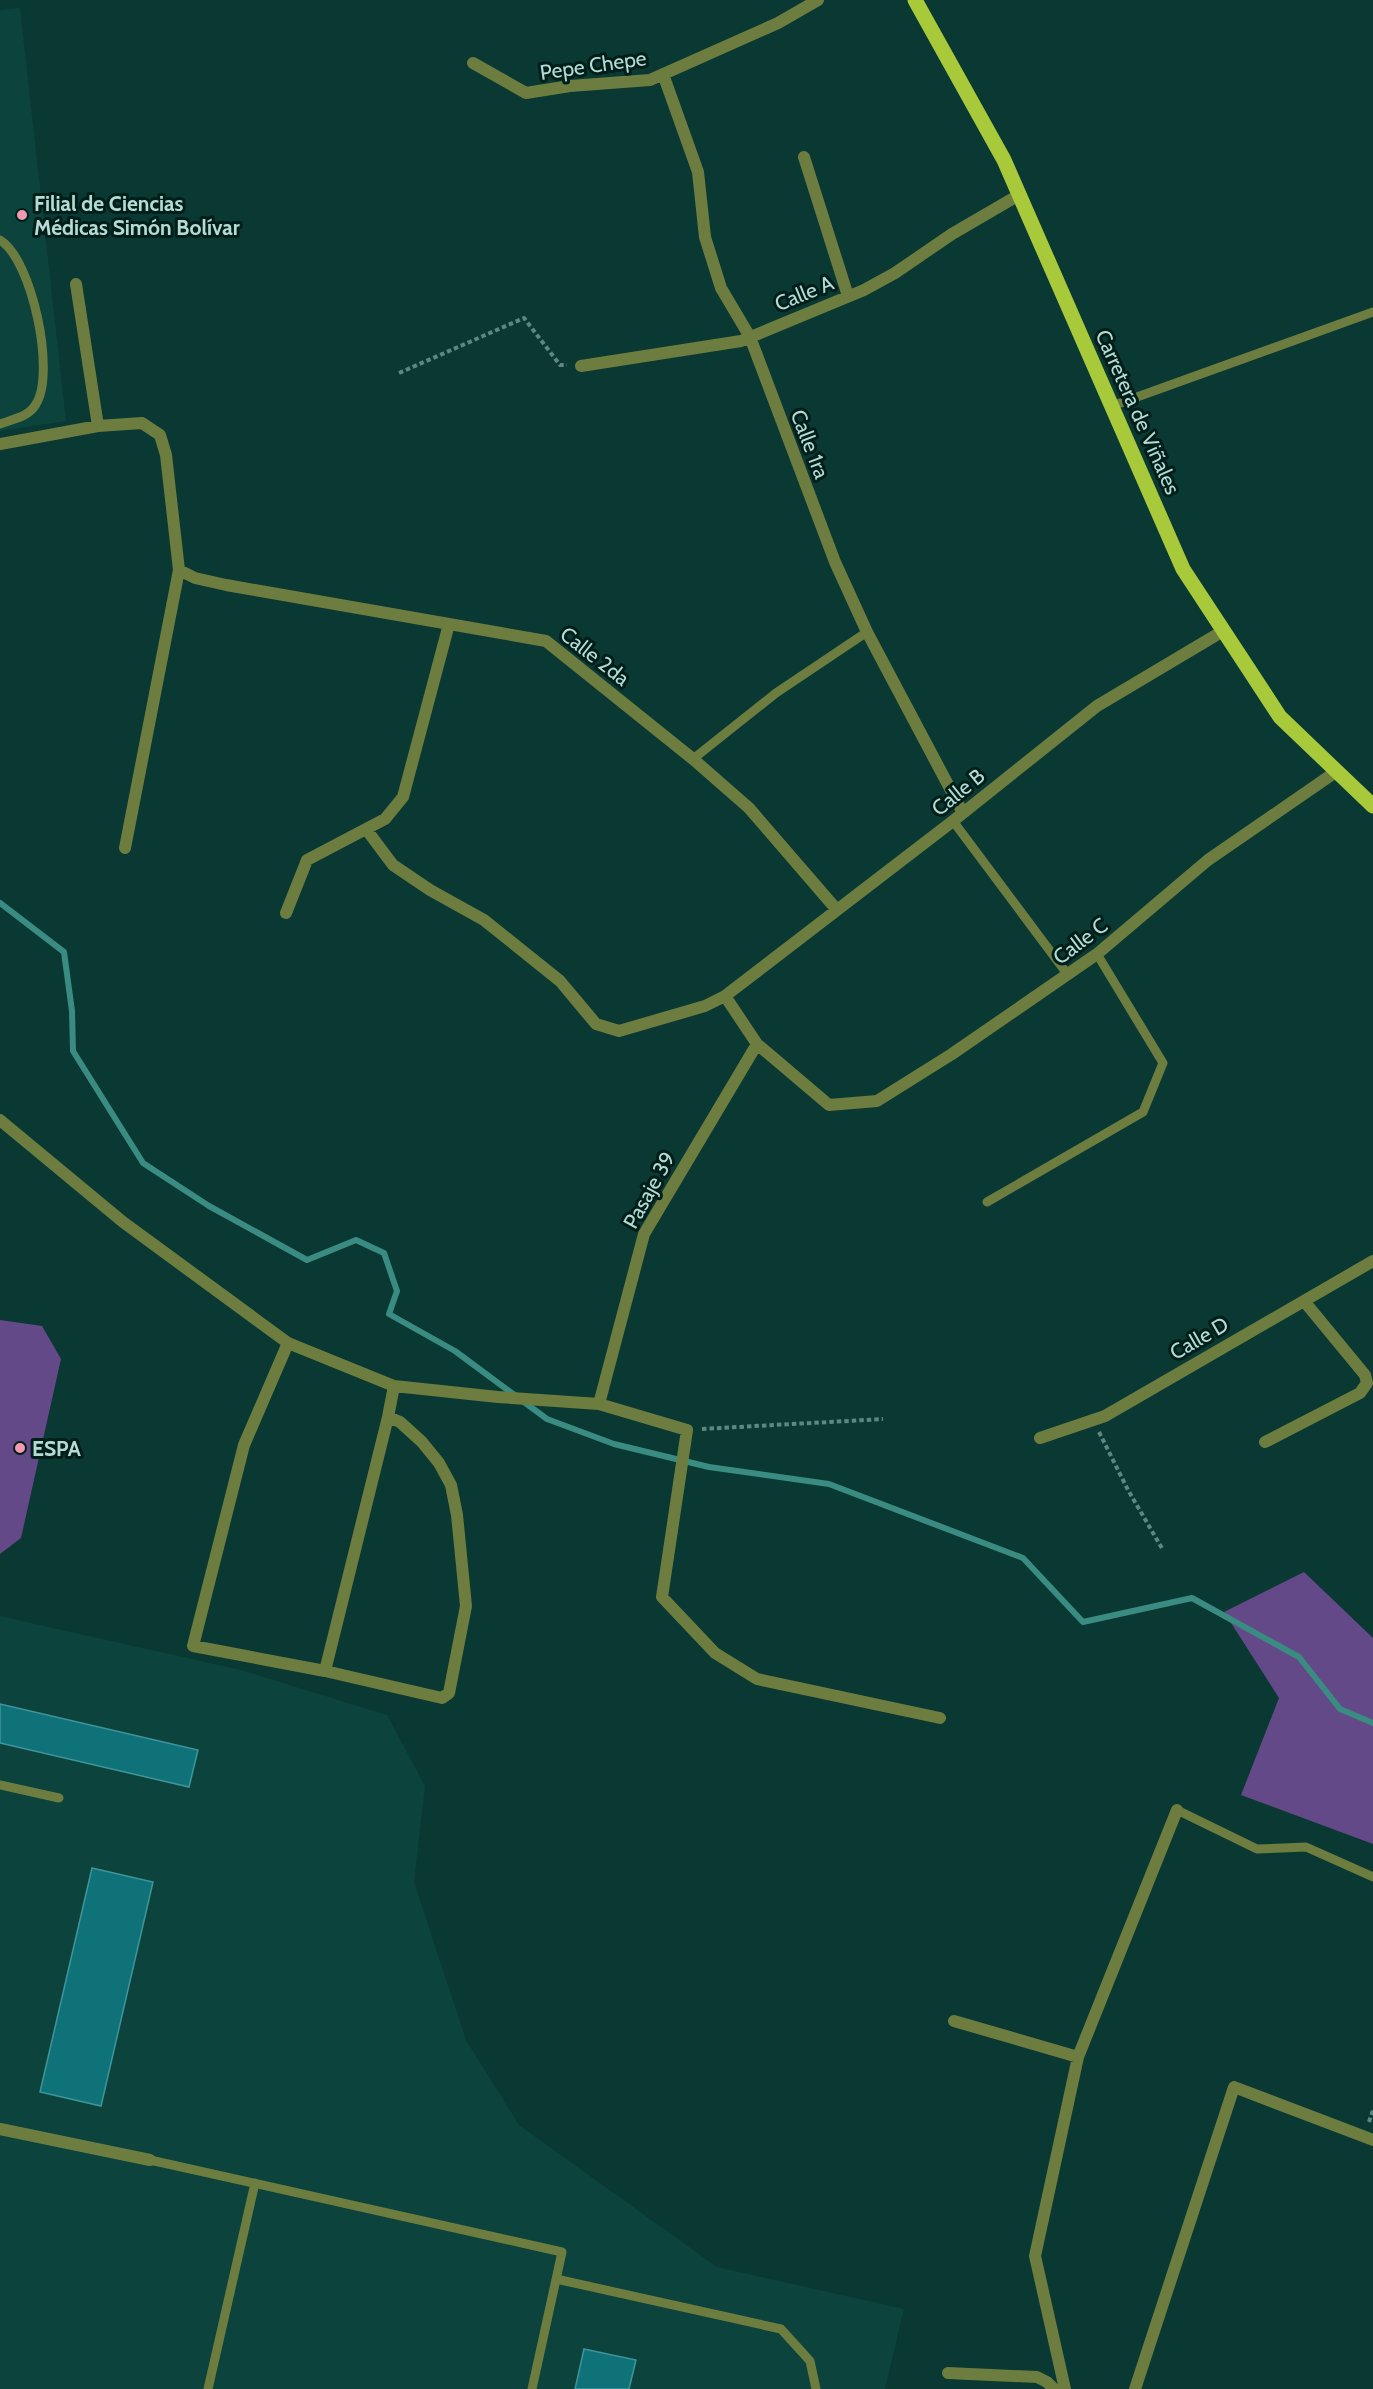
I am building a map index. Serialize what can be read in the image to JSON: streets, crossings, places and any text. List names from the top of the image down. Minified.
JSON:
{"streets":{"main road":["Carretera de Viñales"],"street":["Pepe Chepe","Calle A","Calle 1ra","Calle 2da","Calle B","Calle C","Pasaje 39","Calle D"]},"crossings":[["Pepe Chepe","Calle 1ra"],["Calle A","Carretera de Viñales"],["Calle A","Calle 1ra"],["Carretera de Viñales","Calle B"],["Carretera de Viñales","Calle C"],["Calle 1ra","Calle B"],["Calle 2da","Calle B"],["Calle C","Pasaje 39"]],"places":["Filial de Ciencias Médicas Simón Bolívar","ESPA"]}
